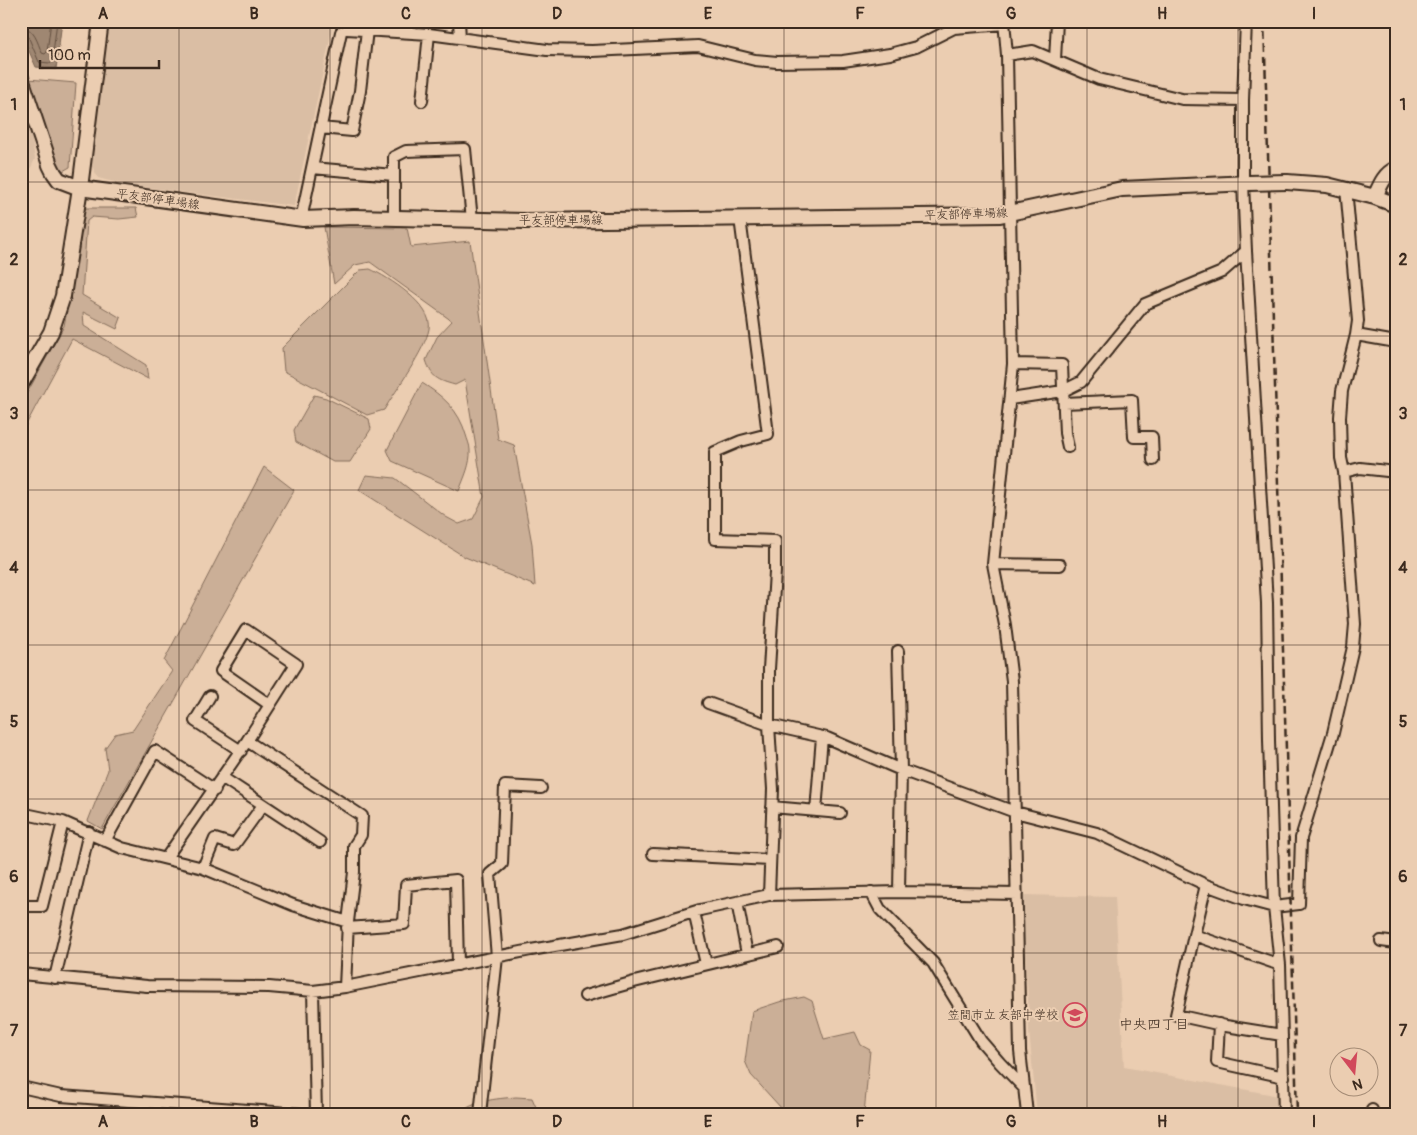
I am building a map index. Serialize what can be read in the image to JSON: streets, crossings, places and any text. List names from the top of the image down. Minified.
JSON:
{"streets":{"main road":["平友部停車場線"]},"districts":["中央四丁目"],"places":{"school or university":["笠間市立 友部中学校"]},"scale_bar":"100 m","north":"bottom","grid":{"columns":["A","B","C","D","E","F","G","H","I"],"rows":["1","2","3","4","5","6","7"]}}
